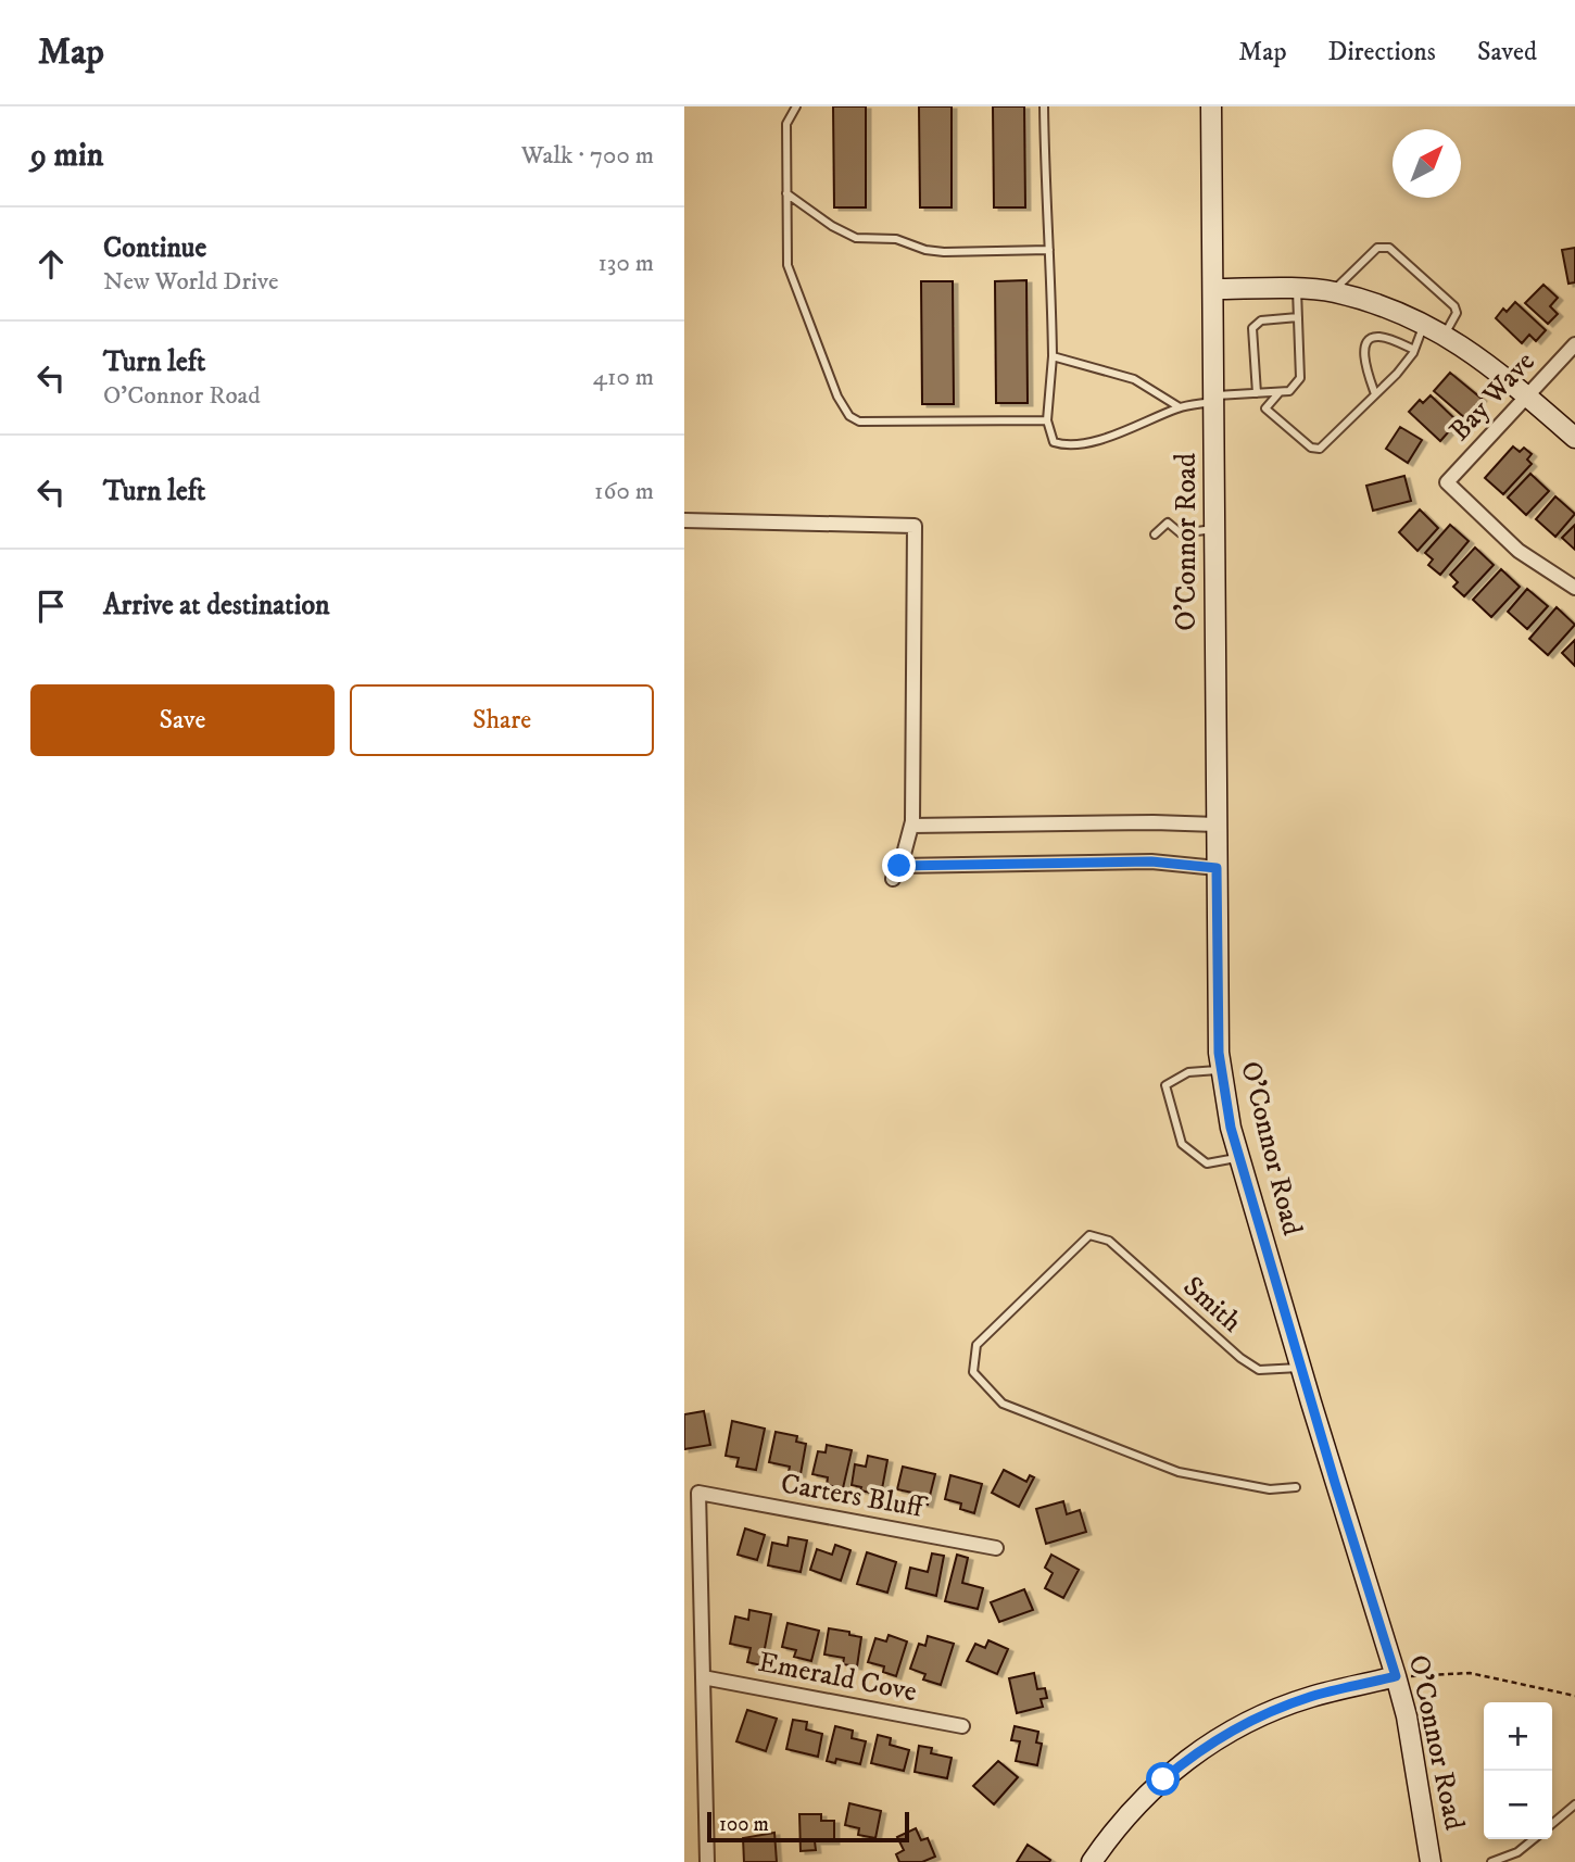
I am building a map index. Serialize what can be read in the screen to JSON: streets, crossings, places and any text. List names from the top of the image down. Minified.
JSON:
{"streets":{"main road":["O'Connor Road"],"street":["Bay Wave","Carters Bluff","Emerald Cove"],"lane":["Smith"]},"crossings":[["O'Connor Road","Smith"],["Carters Bluff","Emerald Cove"]],"scale_bar":"100 m","north":"top right","page":{"header":"Map","nav":["Map","Directions","Saved"],"heading":["9 min","Walk · 700 m"],"list":[["Continue","New World Drive","130 m"],["Turn left","O'Connor Road","410 m"],["Turn left","160 m"],"Arrive at destination"],"buttons":["Save","Share"],"map_buttons":["+","−"],"scale":"100 m"}}
